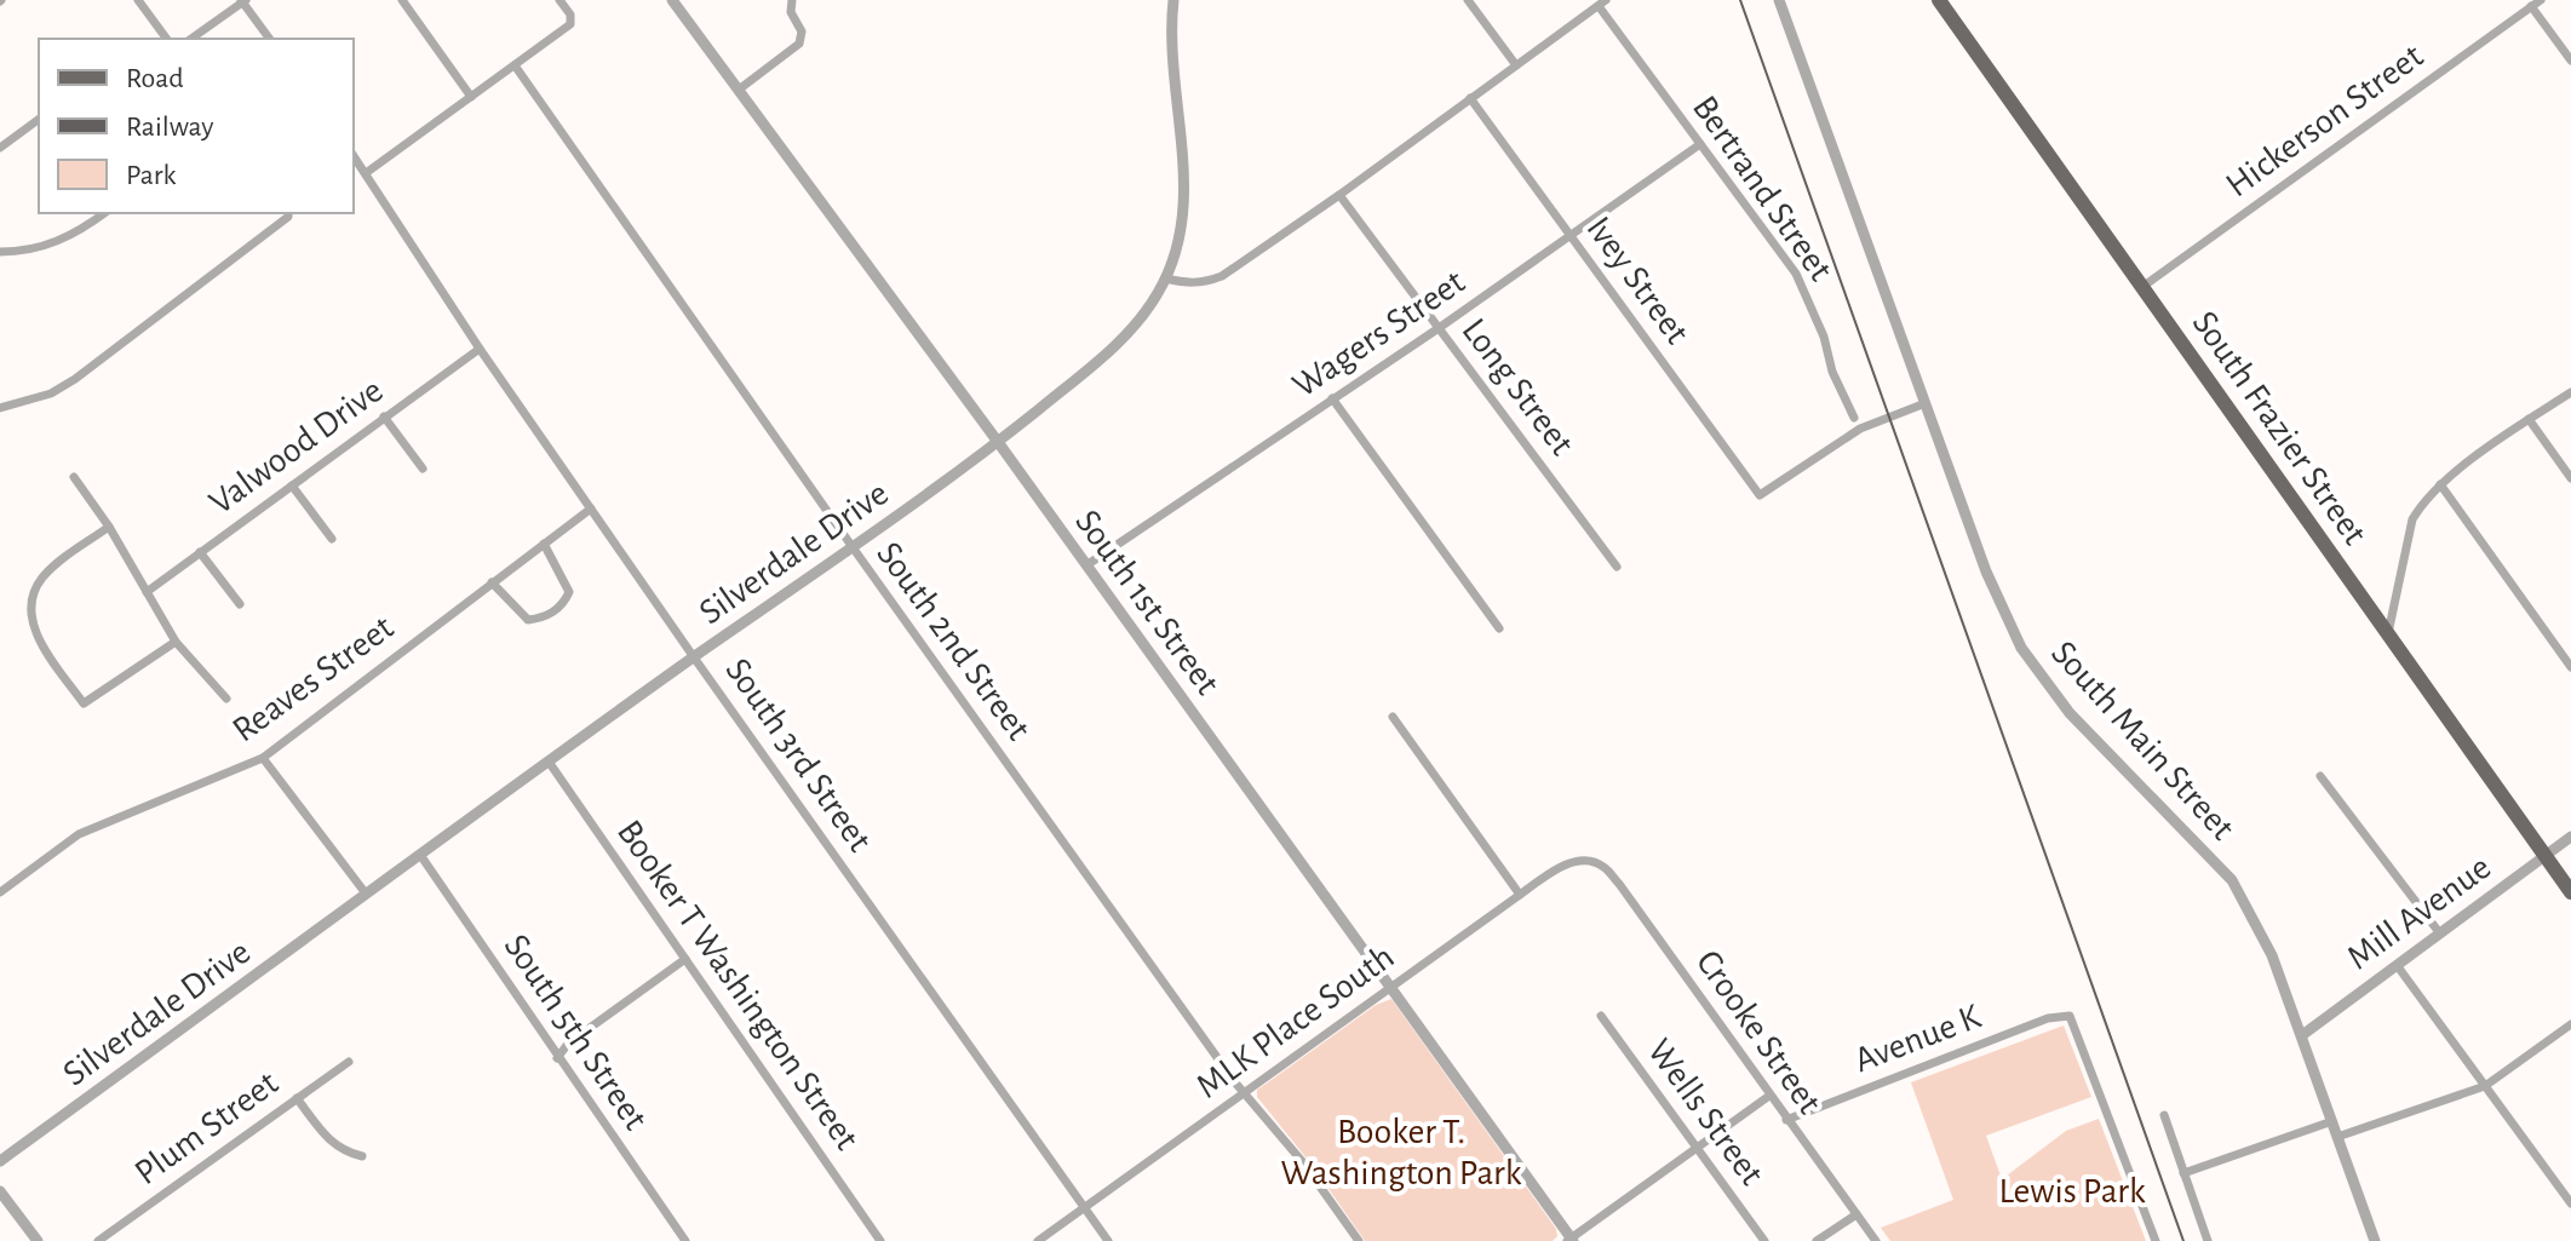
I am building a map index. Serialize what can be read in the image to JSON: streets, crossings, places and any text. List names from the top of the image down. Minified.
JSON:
{"streets":{"main road":["South Frazier Street"],"street":["Hickerson Street","Bertrand Street","Ivey Street","Wagers Street","Long Street","Valwood Drive","Silverdale Drive","South 1st Street","South 2nd Street","Reaves Street","South Main Street","South 3rd Street","Mill Avenue","Booker T Washington Street","MLK Place South","South 5th Street","Crooke Street","Avenue K","Wells Street","Plum Street"]},"crossings":[["Hickerson Street","South Frazier Street"],["Bertrand Street","Wagers Street"],["Ivey Street","Wagers Street"],["Ivey Street","South Main Street"],["Wagers Street","Long Street"],["Wagers Street","South 1st Street"],["South Frazier Street","Mill Avenue"],["Valwood Drive","South 3rd Street"],["Silverdale Drive","South 1st Street"],["Silverdale Drive","South 2nd Street"],["Silverdale Drive","South 3rd Street"],["Silverdale Drive","Booker T Washington Street"],["Silverdale Drive","South 5th Street"],["South 1st Street","MLK Place South"],["South 2nd Street","MLK Place South"],["Reaves Street","South 3rd Street"],["South Main Street","Mill Avenue"],["South 3rd Street","MLK Place South"],["MLK Place South","Crooke Street"],["Crooke Street","Avenue K"]],"parks":["Booker T. Washington Park","Lewis Park"],"legend":["Road","Railway","Park"]}
